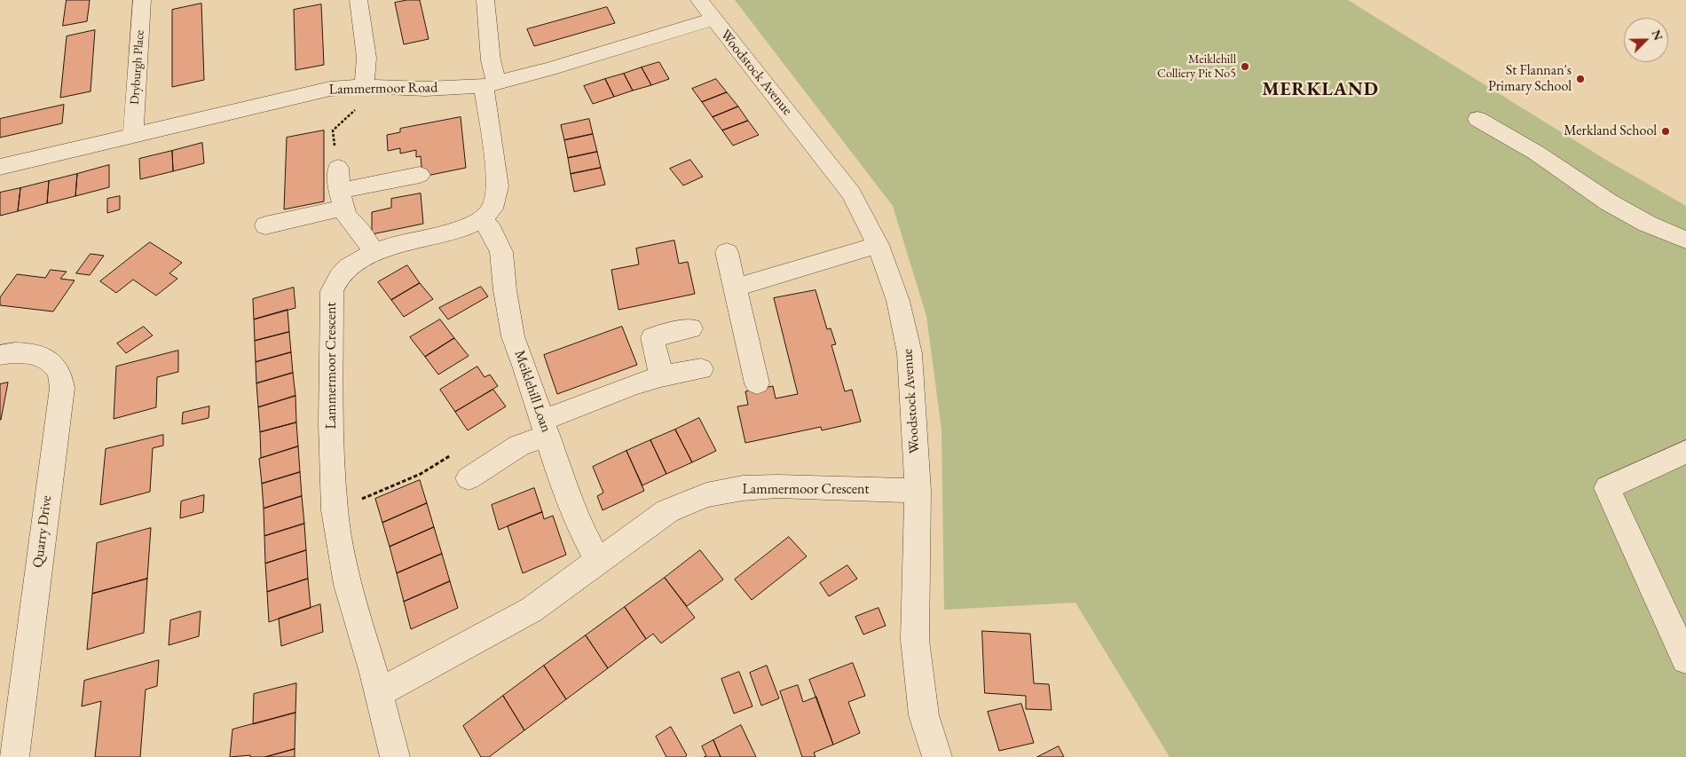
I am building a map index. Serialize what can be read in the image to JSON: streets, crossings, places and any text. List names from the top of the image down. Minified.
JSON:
{"streets":{"street":["Dryburgh Place","Woodstock Avenue","Lammermoor Road","Lammermoor Crescent","Meiklehill Loan","Quarry Drive"]},"crossings":[["Dryburgh Place","Lammermoor Road"],["Woodstock Avenue","Lammermoor Road"],["Woodstock Avenue","Lammermoor Crescent"],["Lammermoor Road","Lammermoor Crescent"],["Lammermoor Crescent","Meiklehill Loan"]],"districts":["MERKLAND"],"places":["Meiklehill Colliery Pit No5","St Flannan's Primary School","Merkland School"],"north":"top right"}
